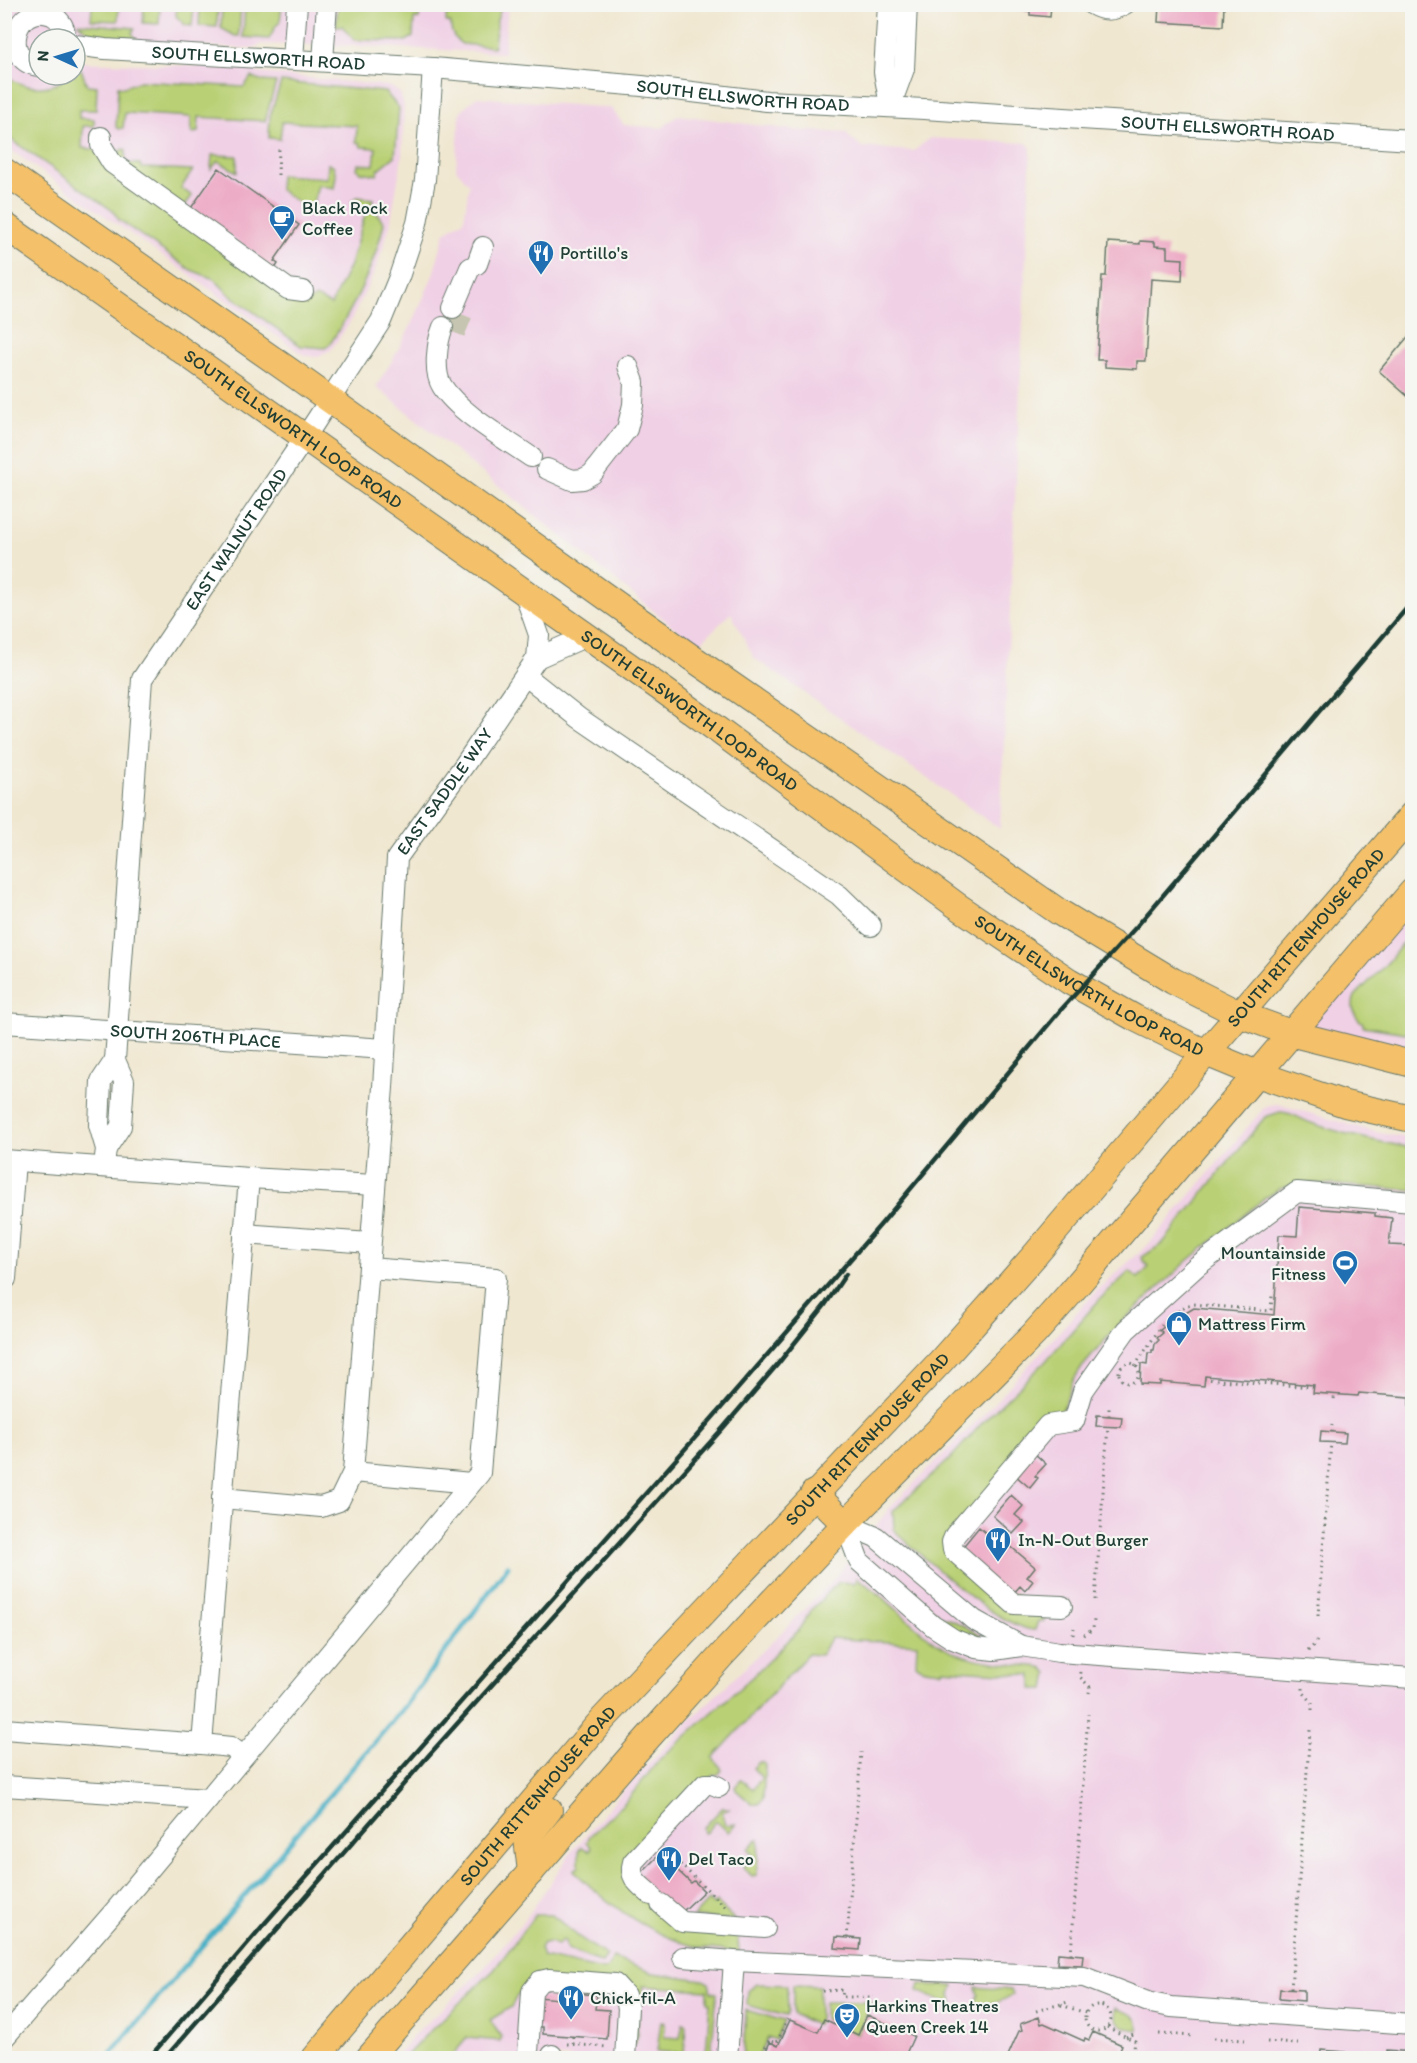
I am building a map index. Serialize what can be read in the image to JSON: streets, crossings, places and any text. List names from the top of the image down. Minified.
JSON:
{"streets":{"main road":["SOUTH ELLSWORTH LOOP ROAD","SOUTH RITTENHOUSE ROAD"],"street":["SOUTH ELLSWORTH ROAD","EAST WALNUT ROAD","EAST SADDLE WAY","SOUTH 206TH PLACE"]},"crossings":[["SOUTH ELLSWORTH ROAD","EAST WALNUT ROAD"],["SOUTH ELLSWORTH LOOP ROAD","EAST WALNUT ROAD"],["SOUTH ELLSWORTH LOOP ROAD","SOUTH RITTENHOUSE ROAD"],["EAST WALNUT ROAD","SOUTH 206TH PLACE"],["EAST SADDLE WAY","SOUTH 206TH PLACE"]],"places":{"cafe":["Black Rock Coffee"],"restaurant":["Portillo's","In-N-Out Burger","Del Taco","Chick-fil-A"],"sports":["Mountainside Fitness"],"shop":["Mattress Firm"],"theatre":["Harkins Theatres Queen Creek 14"]},"north":"left"}
